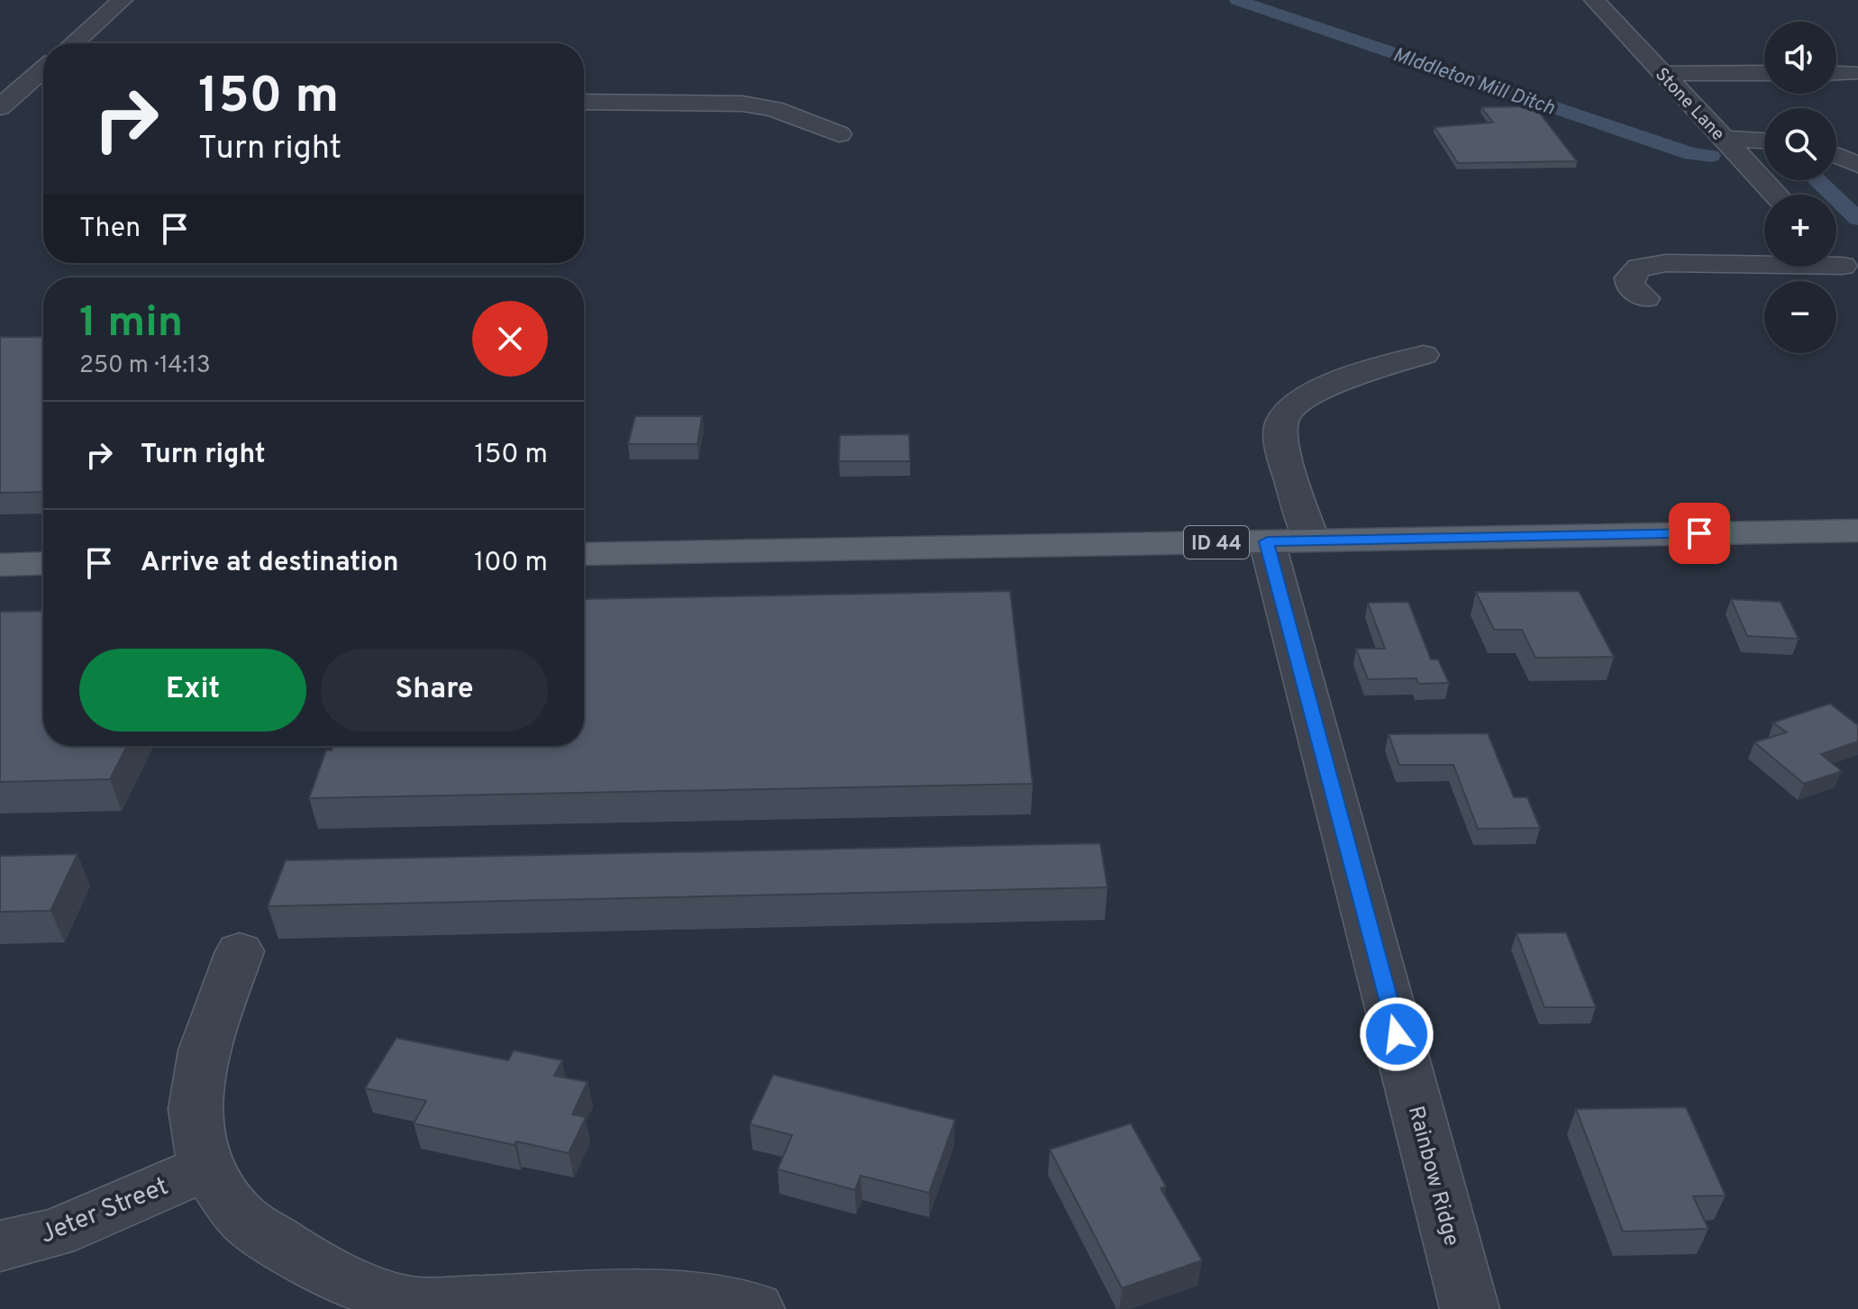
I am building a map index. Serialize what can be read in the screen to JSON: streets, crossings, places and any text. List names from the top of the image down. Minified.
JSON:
{"streets":{"main road":["ID 44"],"street":["Stone Lane","Rainbow Ridge","Jeter Street"]},"crossings":[["ID 44","Rainbow Ridge"]],"water":["MIddleton Mill Ditch"],"page":{"map_buttons":["+","−"],"turn":["150 m","Turn right"],"then":"Then","heading":["1 min","250 m · 14:13"],"list":[{"name":"Turn right","value":"150 m"},{"name":"Arrive at destination","value":"100 m"}],"buttons":["Exit","Share"]}}
